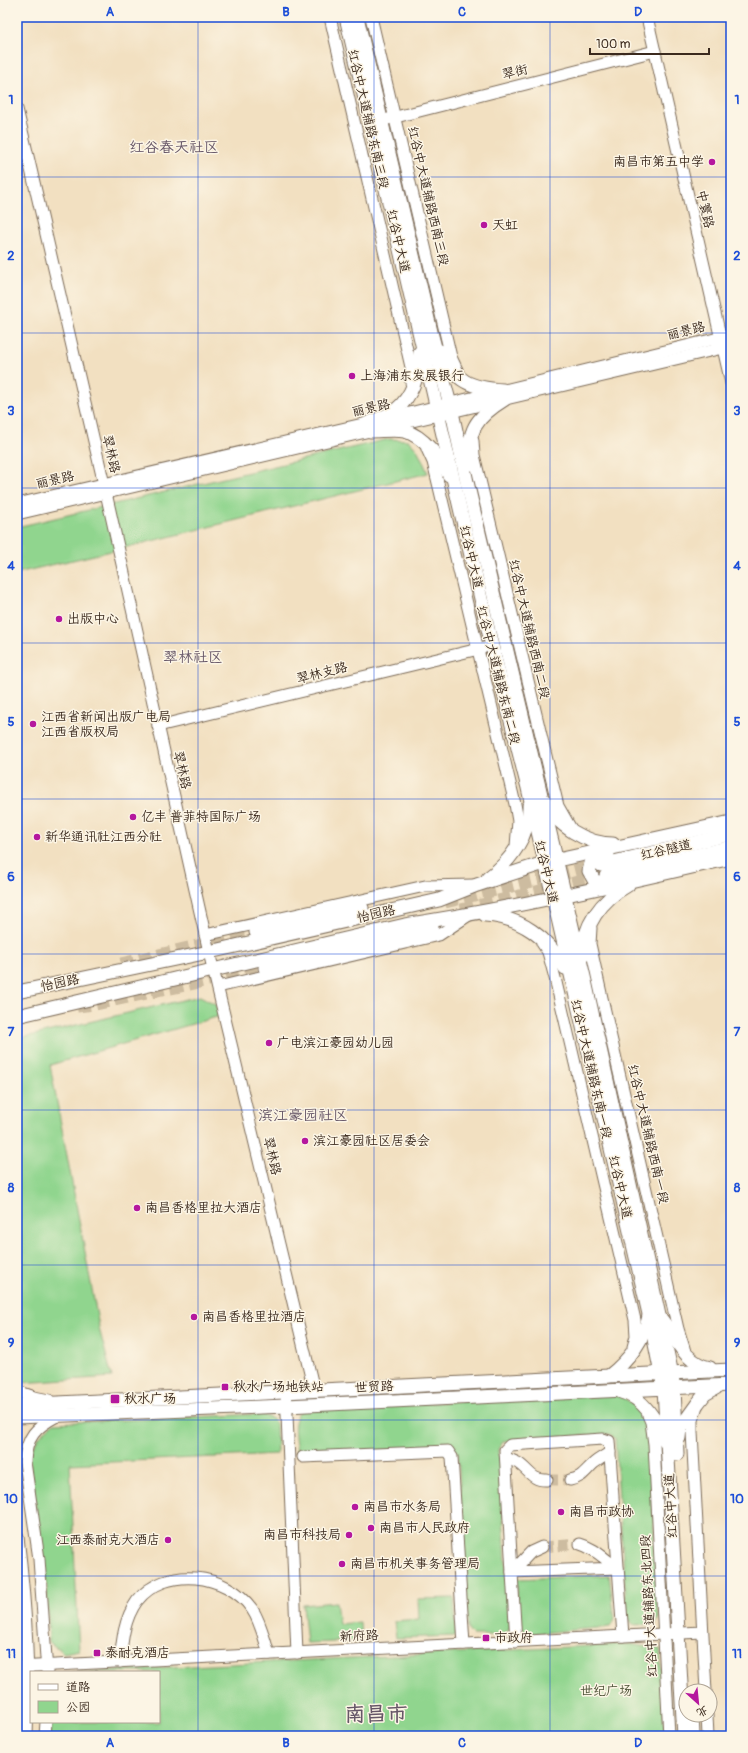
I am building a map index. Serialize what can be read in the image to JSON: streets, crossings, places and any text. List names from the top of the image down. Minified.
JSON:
{"streets":{"main road":["红谷中大道","红谷隧道","怡园路","世贸路"],"street":["翠街","红谷中大道辅路东南三段","红谷中大道辅路西南三段","中寰路","丽景路","翠林路","红谷中大道辅路西南二段","翠林支路","红谷中大道辅路东南二段","红谷中大道辅路东南一段","红谷中大道辅路西南一段","红谷中大道辅路东北四段","新府路"]},"crossings":[["翠街","红谷中大道辅路西南三段"],["翠街","中寰路"],["翠街","红谷中大道"],["红谷中大道辅路西南三段","红谷中大道"],["中寰路","丽景路"],["红谷中大道","丽景路"],["红谷中大道","翠林支路"],["红谷中大道","怡园路"],["红谷中大道","世贸路"],["红谷中大道","新府路"],["丽景路","翠林路"],["翠林路","翠林支路"],["翠林路","怡园路"],["翠林路","世贸路"],["翠林支路","红谷中大道辅路东南二段"],["红谷中大道辅路东北四段","新府路"]],"districts":["红谷春天社区","翠林社区","滨江豪园社区","南昌市"],"parks":["世纪广场"],"places":{"other":["南昌市第五中学","天虹","上海浦东发展银行","出版中心","江西省新闻出版广电局 江西省版权局","亿丰 普菲特国际广场","新华通讯社江西分社","广电滨江豪园幼儿园","滨江豪园社区居委会","南昌香格里拉大酒店","南昌香格里拉酒店","南昌市水务局","南昌市政协","南昌市人民政府","南昌市科技局","江西泰耐克大酒店","南昌市机关事务管理局"],"transit":["秋水广场地铁站","秋水广场","市政府","泰耐克酒店"]},"legend":["道路","公园"],"scale_bar":"100 m","north":"bottom right","grid":{"columns":["A","B","C","D"],"rows":["1","2","3","4","5","6","7","8","9","10","11"]}}
